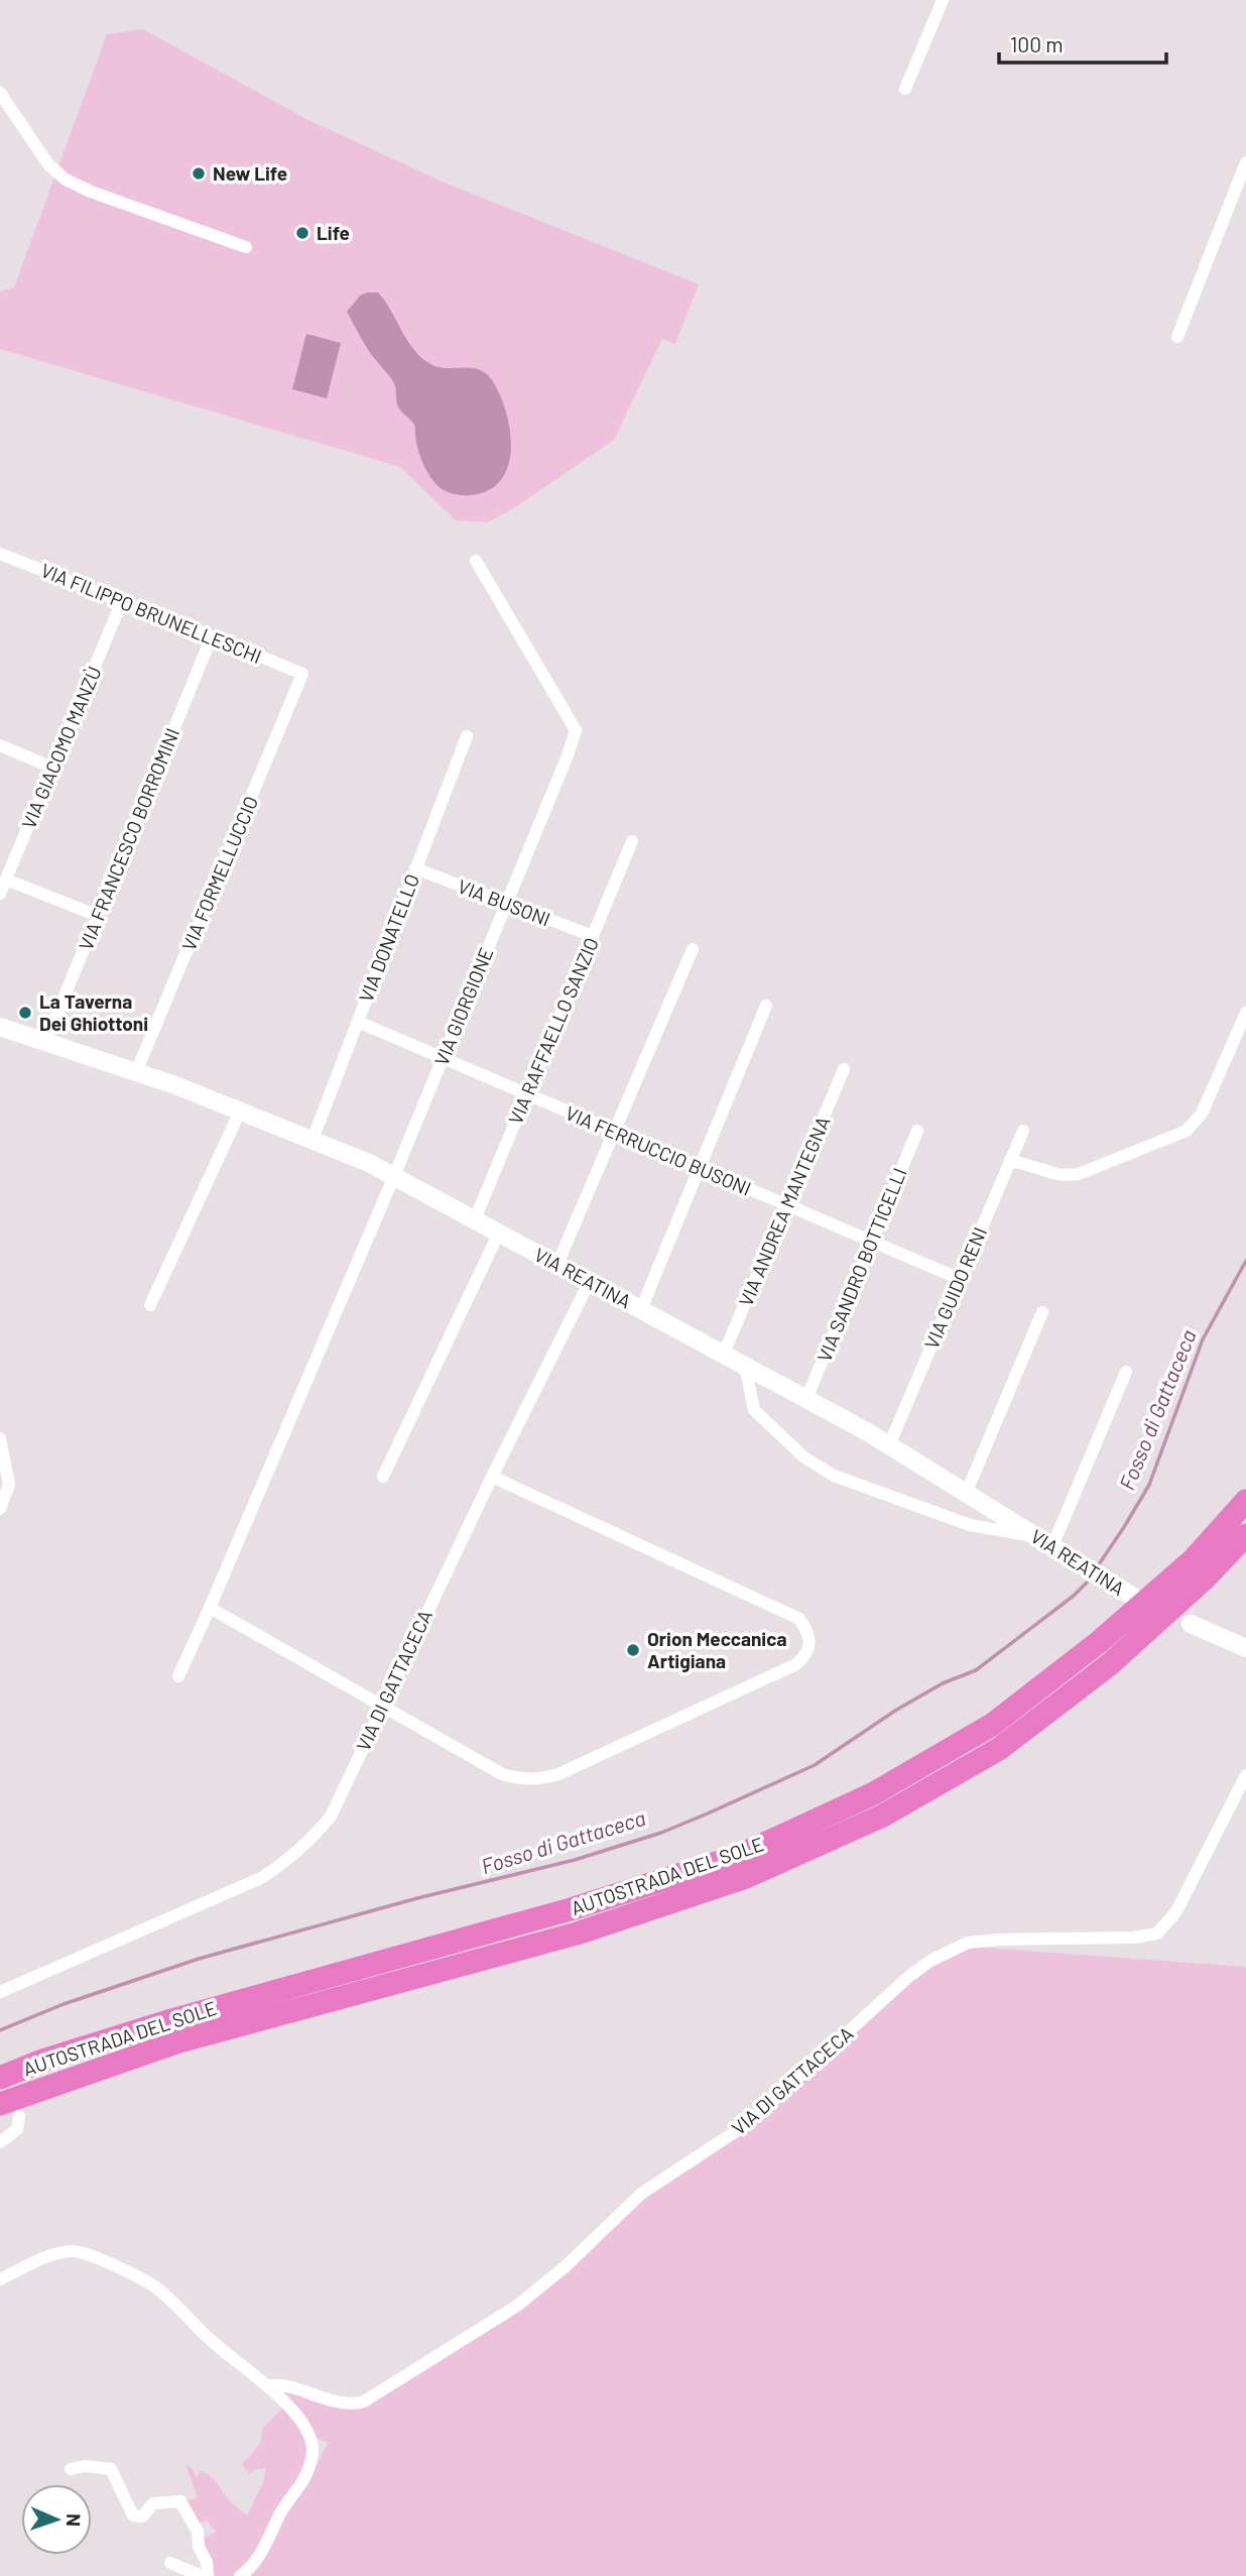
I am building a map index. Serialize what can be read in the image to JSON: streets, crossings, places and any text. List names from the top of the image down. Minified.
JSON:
{"streets":{"highway":["AUTOSTRADA DEL SOLE"],"street":["VIA FILIPPO BRUNELLESCHI","VIA GIACOMO MANZÙ","VIA FRANCESCO BORROMINI","VIA FORMELLUCCIO","VIA BUSONI","VIA DONATELLO","VIA GIORGIONE","VIA RAFFAELLO SANZIO","VIA FERRUCCIO BUSONI","VIA ANDREA MANTEGNA","VIA SANDRO BOTTICELLI","VIA REATINA","VIA GUIDO RENI","VIA DI GATTACECA"]},"crossings":[["VIA FILIPPO BRUNELLESCHI","VIA GIACOMO MANZÙ"],["VIA FILIPPO BRUNELLESCHI","VIA FRANCESCO BORROMINI"],["VIA FILIPPO BRUNELLESCHI","VIA FORMELLUCCIO"],["VIA FRANCESCO BORROMINI","VIA REATINA"],["VIA FORMELLUCCIO","VIA REATINA"],["VIA BUSONI","VIA DONATELLO"],["VIA BUSONI","VIA GIORGIONE"],["VIA BUSONI","VIA RAFFAELLO SANZIO"],["VIA DONATELLO","VIA FERRUCCIO BUSONI"],["VIA DONATELLO","VIA REATINA"],["VIA GIORGIONE","VIA FERRUCCIO BUSONI"],["VIA GIORGIONE","VIA REATINA"],["VIA RAFFAELLO SANZIO","VIA FERRUCCIO BUSONI"],["VIA RAFFAELLO SANZIO","VIA REATINA"],["VIA FERRUCCIO BUSONI","VIA ANDREA MANTEGNA"],["VIA FERRUCCIO BUSONI","VIA SANDRO BOTTICELLI"],["VIA FERRUCCIO BUSONI","VIA GUIDO RENI"],["VIA ANDREA MANTEGNA","VIA REATINA"],["VIA SANDRO BOTTICELLI","VIA REATINA"],["VIA REATINA","VIA GUIDO RENI"],["VIA REATINA","VIA DI GATTACECA"]],"water":["Fosso di Gattaceca"],"places":["New Life","Life","La Taverna Dei Ghiottoni","Orion Meccanica Artigiana"],"scale_bar":"100 m","north":"right"}
